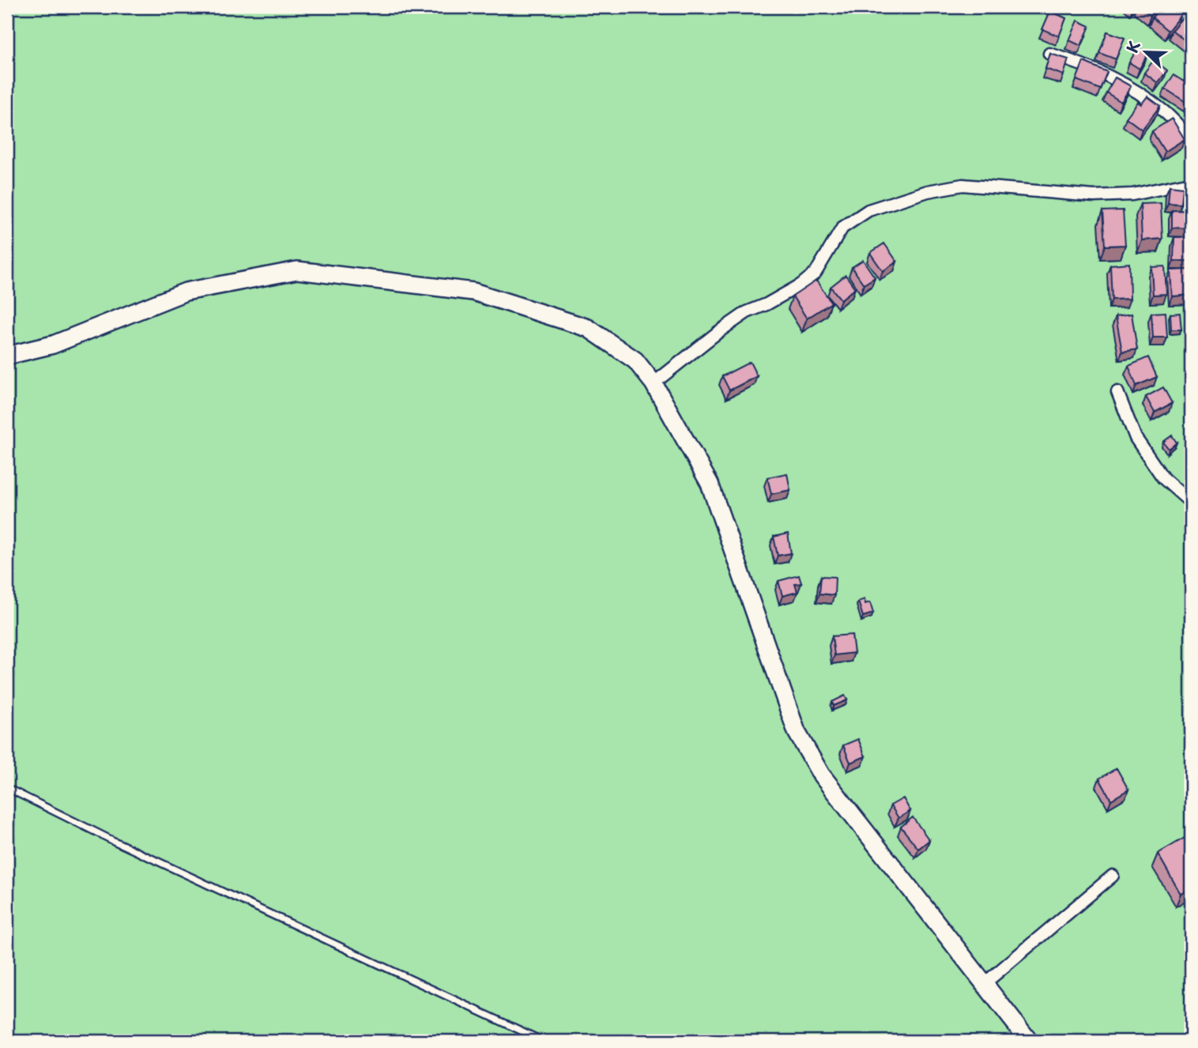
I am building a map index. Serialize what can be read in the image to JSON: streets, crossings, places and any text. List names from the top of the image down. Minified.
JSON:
{"north":"top left"}
